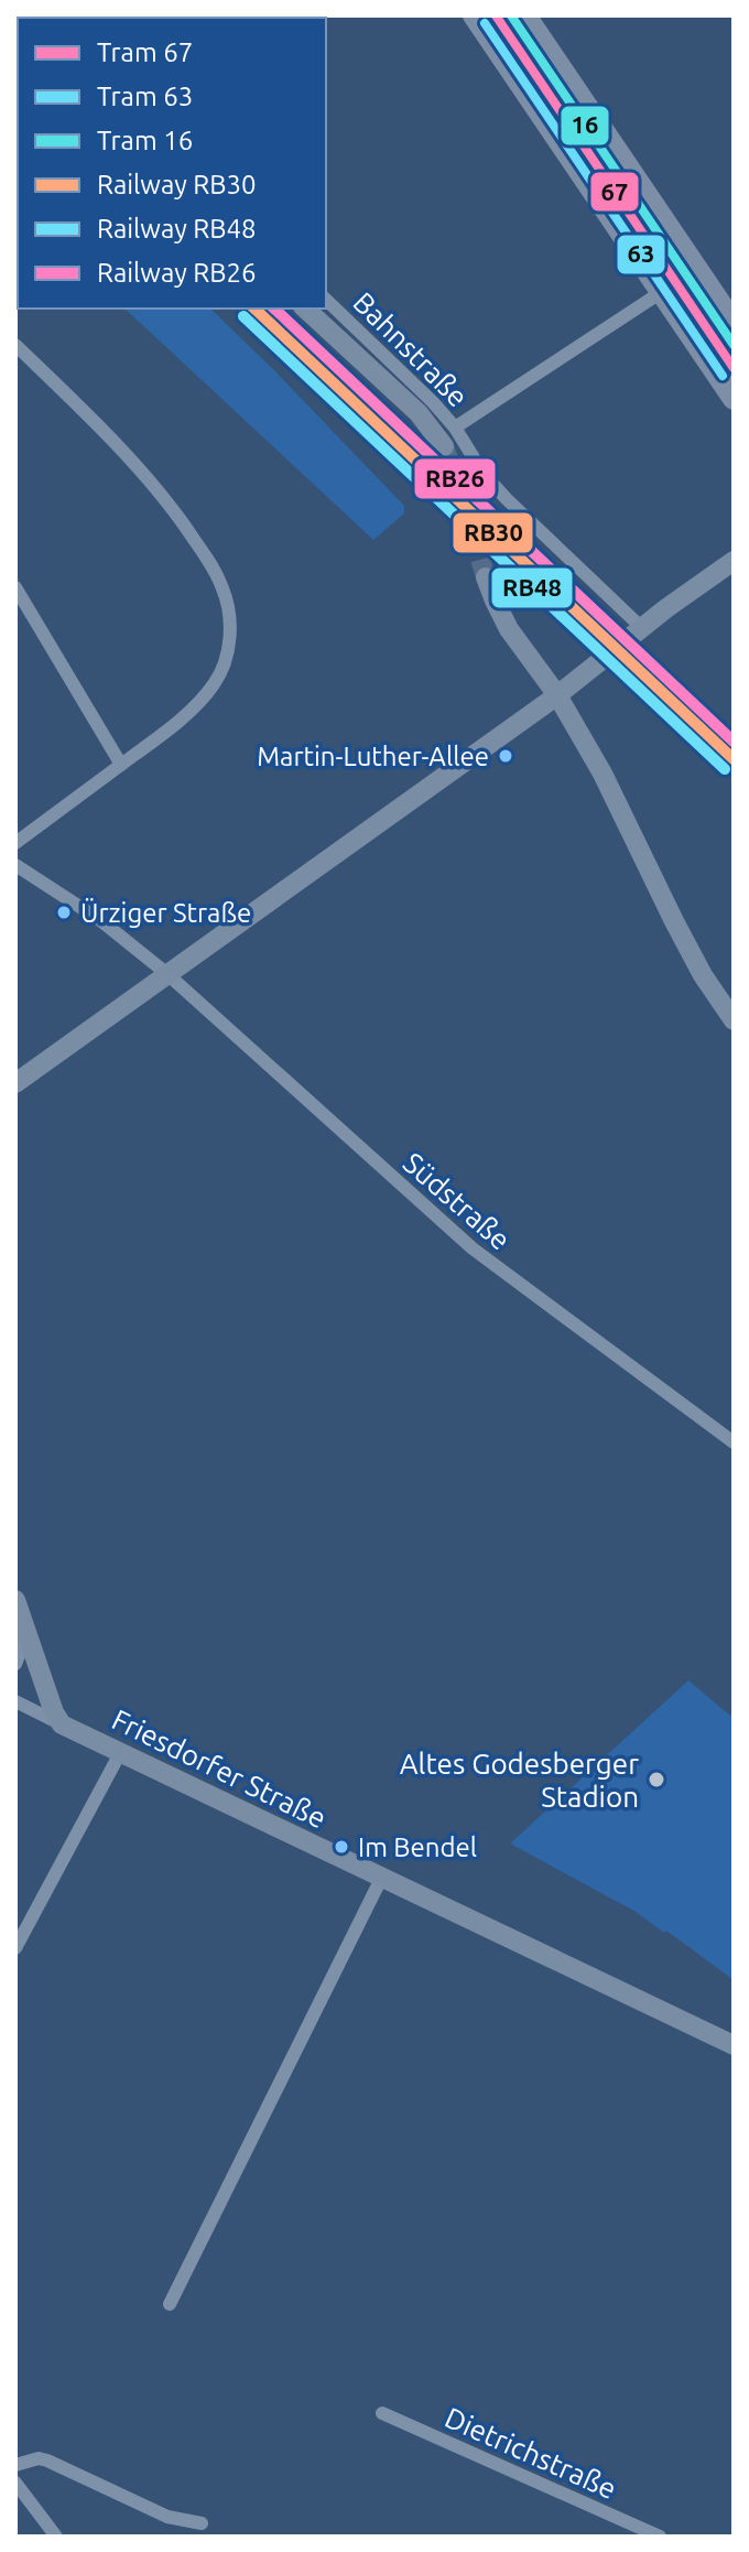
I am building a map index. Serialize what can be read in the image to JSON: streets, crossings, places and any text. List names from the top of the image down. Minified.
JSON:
{"streets":{"street":["Bahnstraße","Südstraße","Friesdorfer Straße","Dietrichstraße"]},"places":["Martin-Luther-Allee","Ürziger Straße","Altes Godesberger Stadion","Im Bendel"],"lines":["tram line 67","tram line 16","tram line 63","rail line RB30","rail line RB26","rail line RB48"],"legend":["Tram 67","Tram 63","Tram 16","Railway RB30","Railway RB48","Railway RB26"]}
